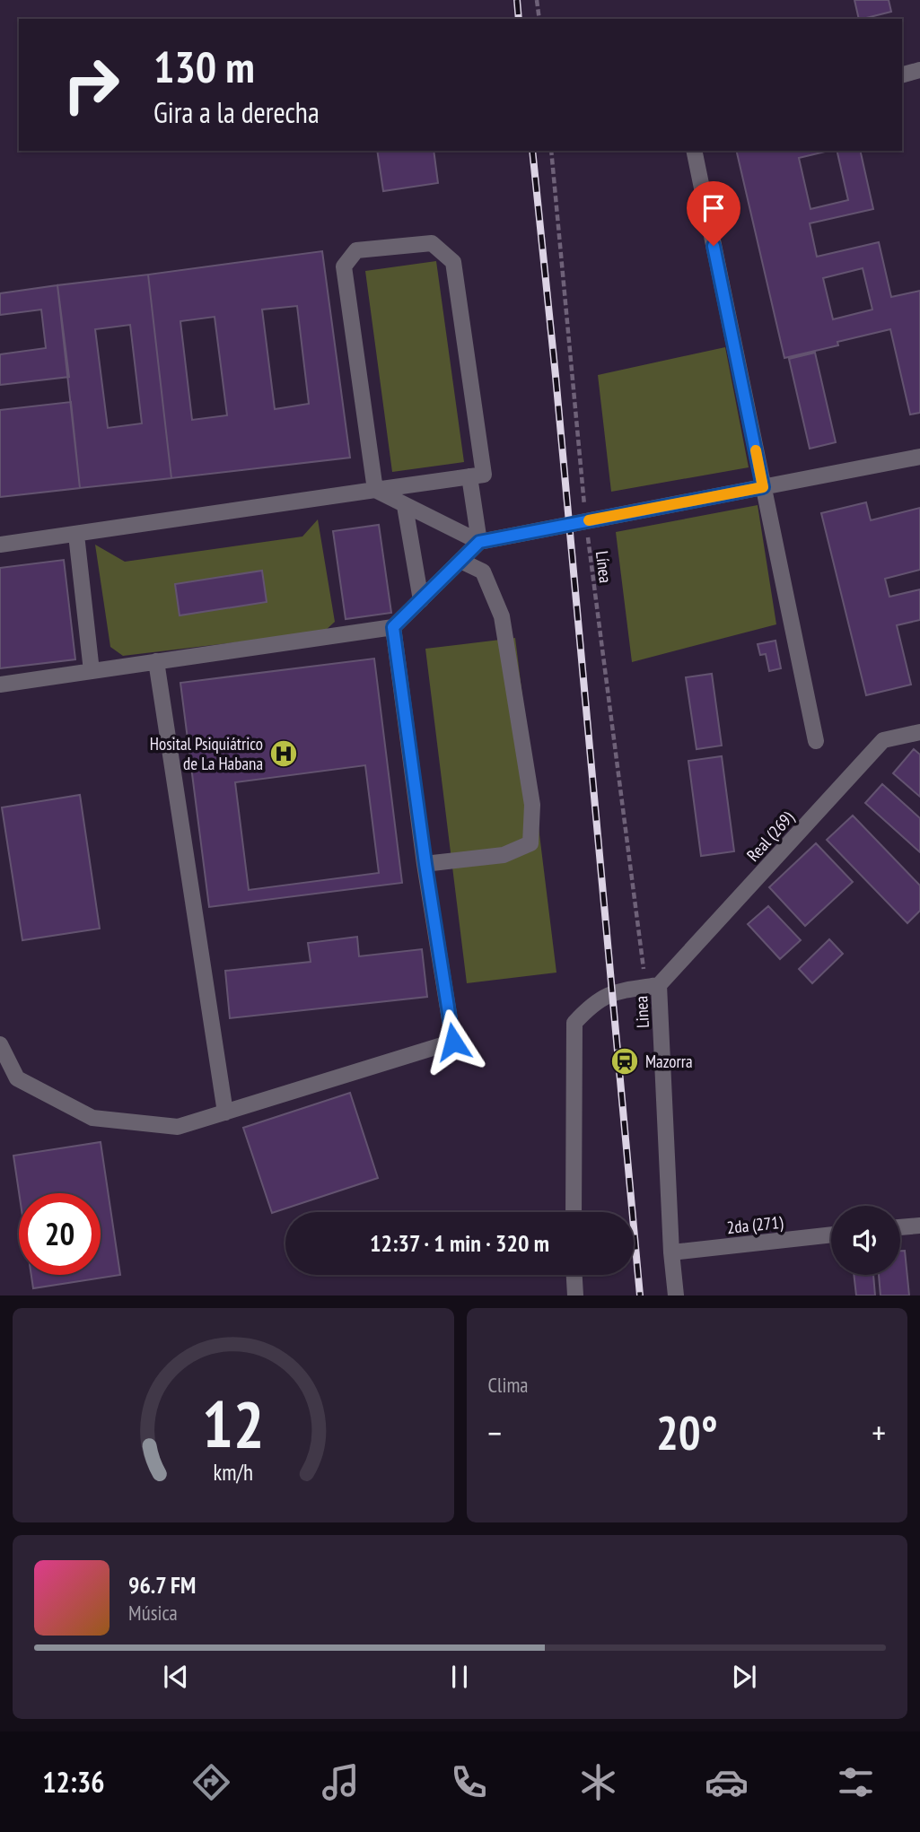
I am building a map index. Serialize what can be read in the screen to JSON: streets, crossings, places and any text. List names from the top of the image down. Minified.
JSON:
{"streets":{"street":["Real (269)","Linea","2da (271)"],"path":["Línea"]},"crossings":[["Línea","Real (269)"],["Línea","Linea"],["Real (269)","Linea"],["Linea","2da (271)"]],"places":{"hospital":["Hosital Psiquiátrico de La Habana"],"station":["Mazorra"]},"page":{"turn":["130 m","Gira a la derecha"],"limit":"20","trip":"12:37 · 1 min · 320 m","tile":"Clima","heat":["−","20°","+"],"song":["96.7 FM","Música"],"tabs":"12:36","gauge":["12","km/h"]}}
